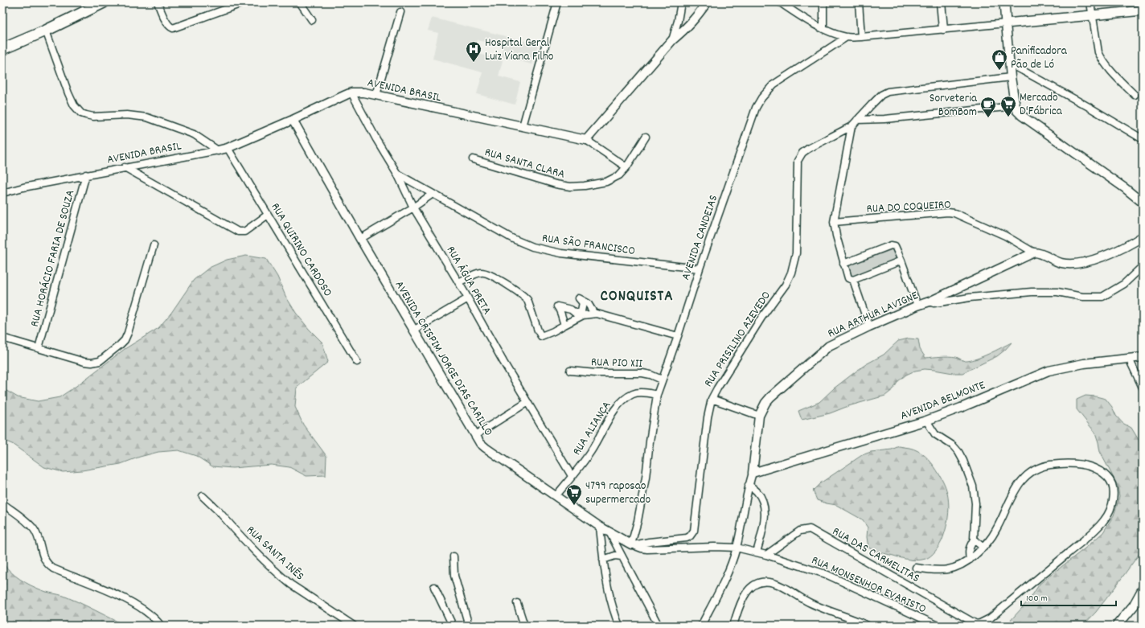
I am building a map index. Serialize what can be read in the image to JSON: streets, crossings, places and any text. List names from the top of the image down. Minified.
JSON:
{"streets":{"street":["AVENIDA BRASIL","RUA SANTA CLARA","RUA DO COQUEIRO","AVENIDA CANDEIAS","RUA SÃO FRANCISCO","RUA QUIRINO CARDOSO","RUA HORÁCIO FARIA DE SOUZA","RUA ÁGUA PRETA","RUA ARTHUR LAVIGNE","RUA PRISILINO AZEVEDO","AVENIDA CRISPIM JORGE DIAS CARILLO","RUA PIO XII","AVENIDA BELMONTE","RUA ALIANÇA","RUA SANTA INÊS","RUA DAS CARMELITAS","RUA MONSENHOR EVARISTO"]},"crossings":[["AVENIDA BRASIL","RUA QUIRINO CARDOSO"],["AVENIDA BRASIL","RUA HORÁCIO FARIA DE SOUZA"],["AVENIDA BRASIL","RUA ÁGUA PRETA"],["AVENIDA BRASIL","AVENIDA CRISPIM JORGE DIAS CARILLO"],["RUA DO COQUEIRO","RUA ARTHUR LAVIGNE"],["AVENIDA CANDEIAS","RUA SÃO FRANCISCO"],["AVENIDA CANDEIAS","RUA PRISILINO AZEVEDO"],["AVENIDA CANDEIAS","AVENIDA CRISPIM JORGE DIAS CARILLO"],["AVENIDA CANDEIAS","RUA PIO XII"],["AVENIDA CANDEIAS","RUA ALIANÇA"],["RUA SÃO FRANCISCO","RUA ÁGUA PRETA"],["RUA ÁGUA PRETA","RUA ALIANÇA"],["RUA ARTHUR LAVIGNE","AVENIDA BELMONTE"],["RUA PRISILINO AZEVEDO","AVENIDA CRISPIM JORGE DIAS CARILLO"],["AVENIDA CRISPIM JORGE DIAS CARILLO","RUA ALIANÇA"],["AVENIDA CRISPIM JORGE DIAS CARILLO","RUA MONSENHOR EVARISTO"],["RUA DAS CARMELITAS","RUA MONSENHOR EVARISTO"]],"districts":["CONQUISTA"],"places":{"hospital":["Hospital Geral Luiz Viana Filho"],"shop":["Panificadora Pão de Ló"],"supermarket":["Mercado D'Fábrica","4799 raposao supermercado"],"cafe":["Sorveteria BomBom"]},"scale_bar":"100 m"}
